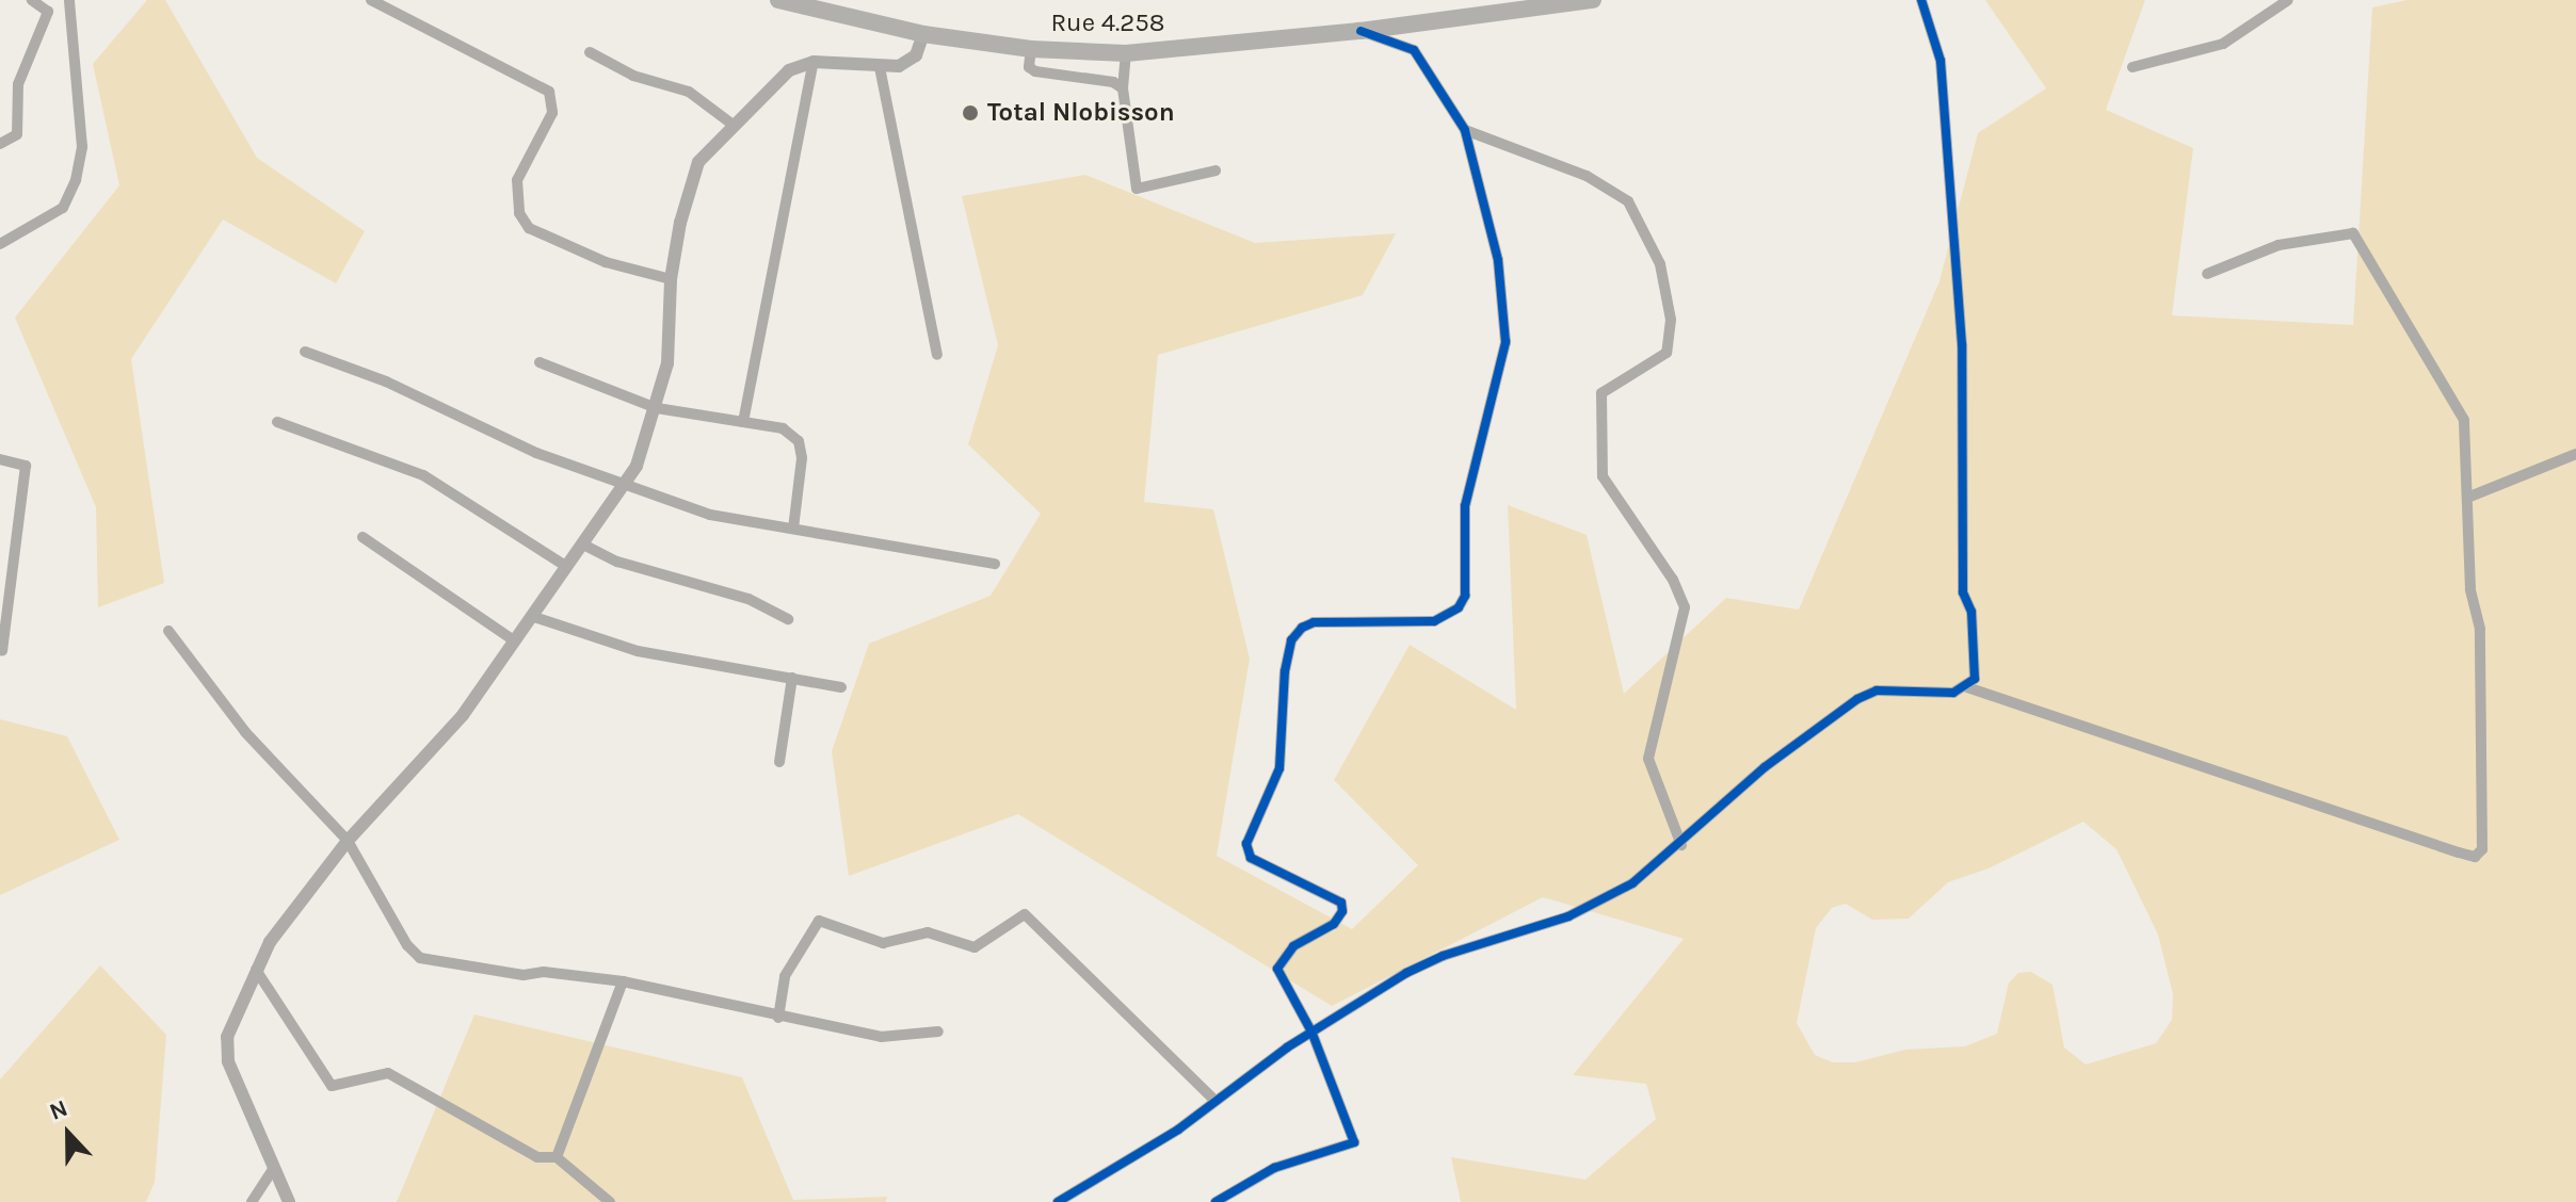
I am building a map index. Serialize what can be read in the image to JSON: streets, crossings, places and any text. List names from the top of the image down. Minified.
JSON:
{"streets":{"highway":["Rue 4.258"]},"places":["Total Nlobisson"],"north":"top"}
